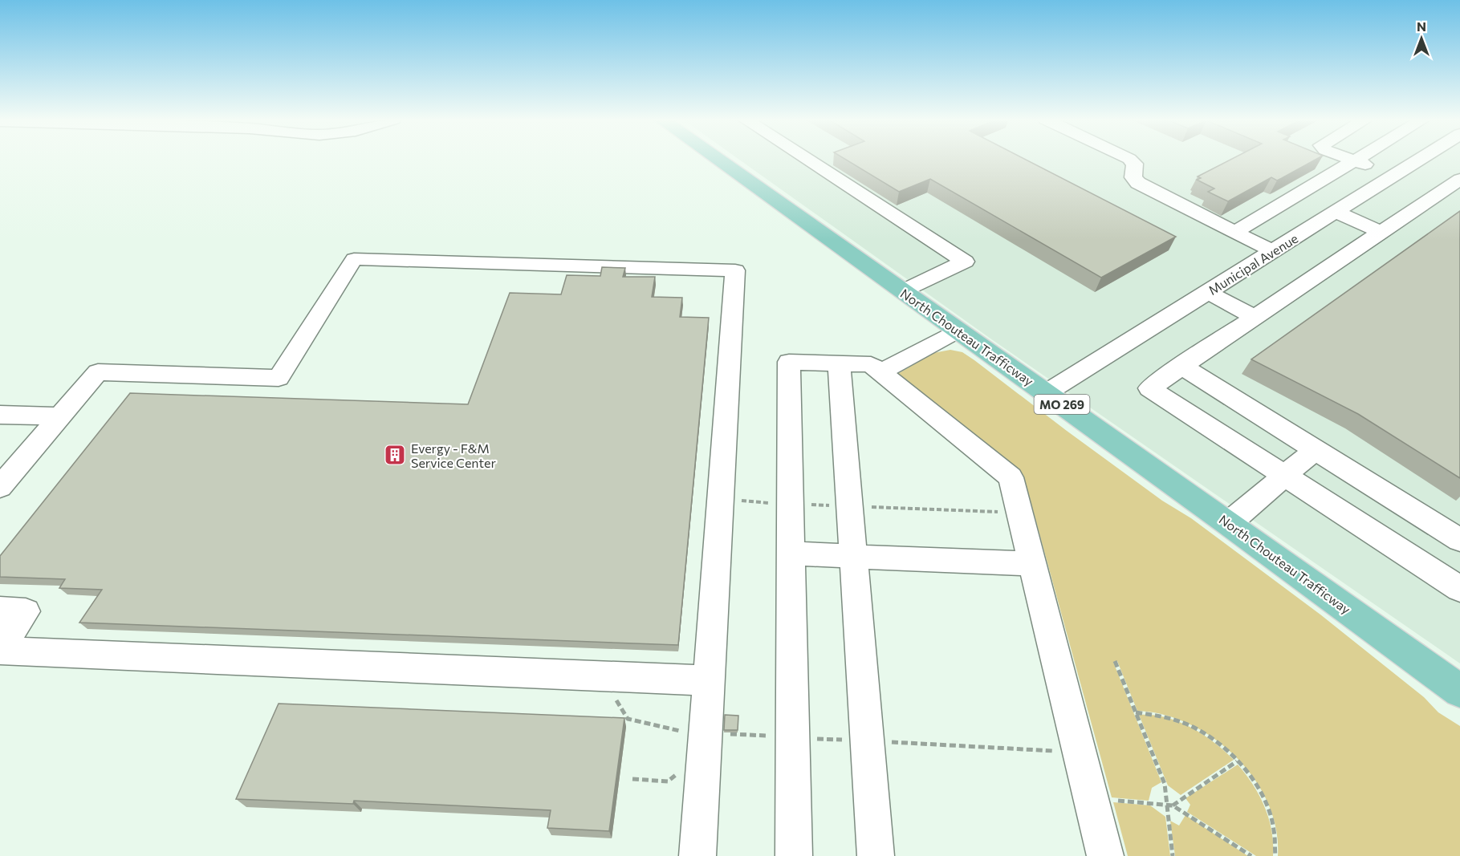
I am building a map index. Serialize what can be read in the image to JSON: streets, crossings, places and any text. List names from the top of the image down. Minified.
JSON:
{"streets":{"main road":["North Chouteau Trafficway","MO 269"],"street":["Municipal Avenue"]},"crossings":[["Municipal Avenue","North Chouteau Trafficway"]],"places":{"building":["Evergy - F&M Service Center"]},"north":"top"}
